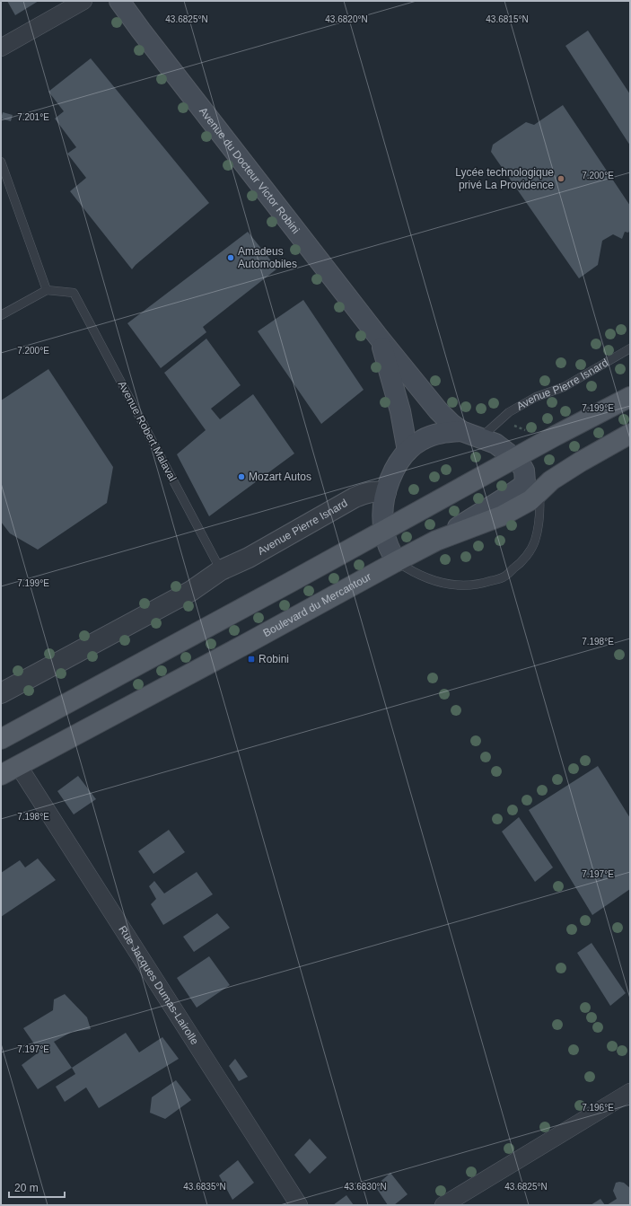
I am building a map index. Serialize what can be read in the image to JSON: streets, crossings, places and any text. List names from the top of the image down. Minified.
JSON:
{"streets":{"main road":["Avenue du Docteur Victor Robini","Boulevard du Mercantour"],"street":["Avenue Pierre Isnard","Rue Jacques Dumas-Lairolle"],"lane":["Avenue Robert Malaval"]},"crossings":[["Avenue Pierre Isnard","Avenue Robert Malaval"],["Boulevard du Mercantour","Rue Jacques Dumas-Lairolle"]],"places":{"other":["Lycée technologique privé La Providence","Amadeus Automobiles","Mozart Autos"],"transit":["Robini"]},"scale_bar":"20 m","coordinates":["43.6825°N","43.6820°N","43.6815°N","7.201°E","7.200°E","7.199°E","7.198°E","7.197°E","7.196°E","43.6835°N","43.6830°N"]}
